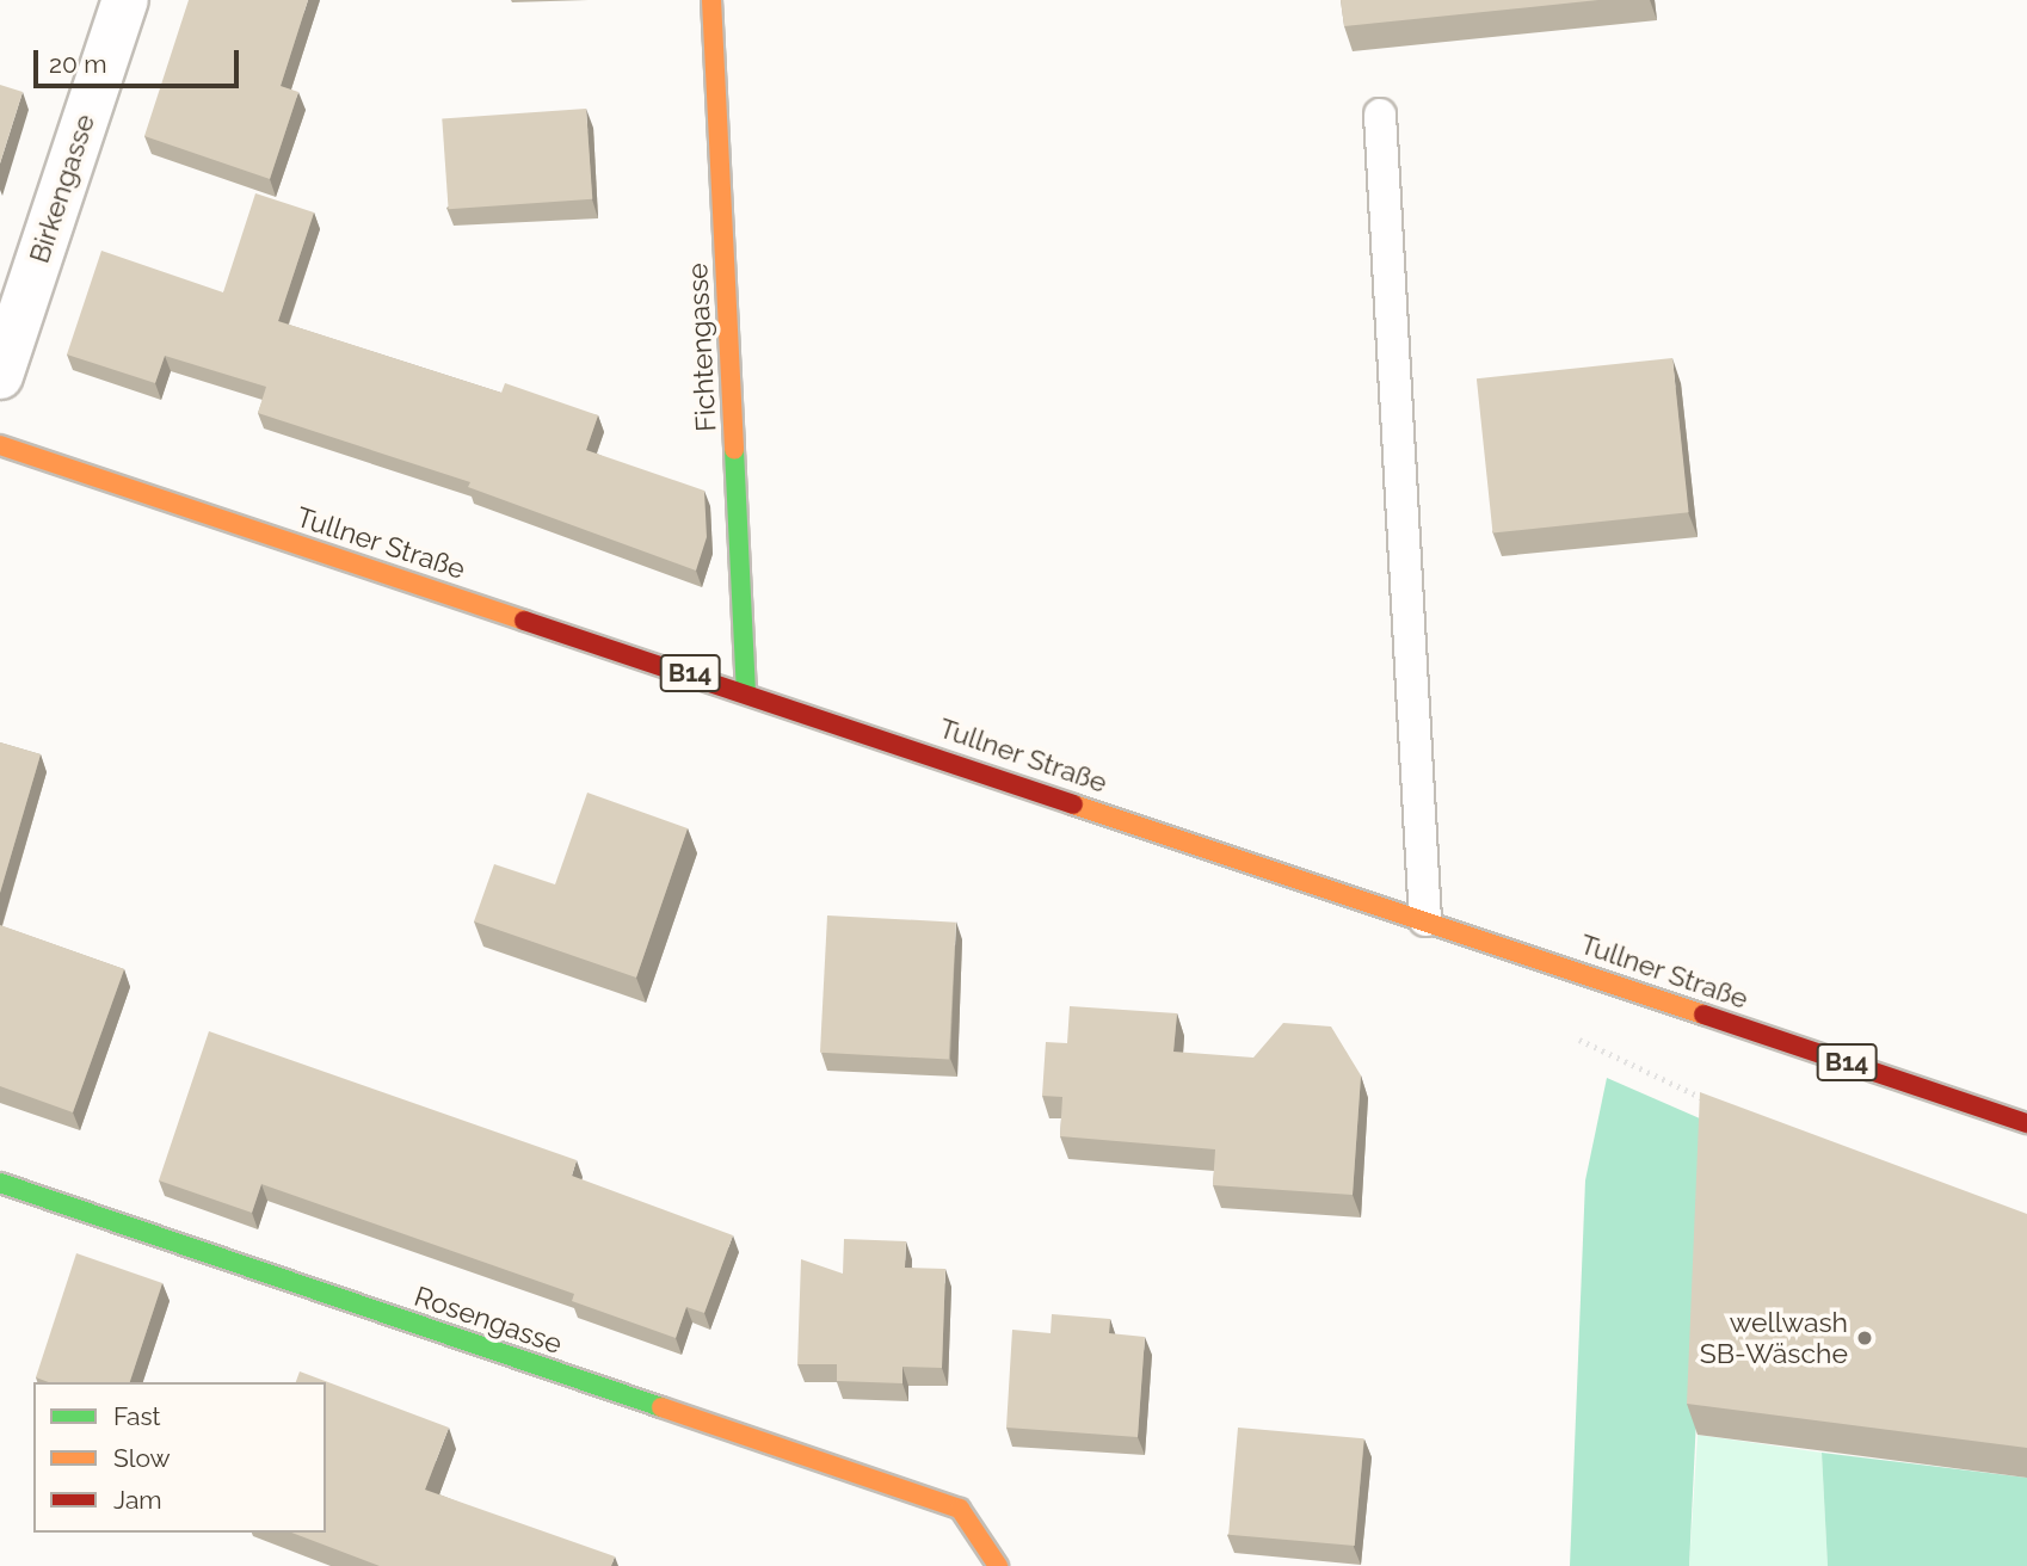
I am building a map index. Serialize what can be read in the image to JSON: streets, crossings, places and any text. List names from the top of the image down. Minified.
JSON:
{"streets":{"main road":["Fichtengasse","Tullner Straße","B14","Rosengasse"],"street":["Birkengasse"]},"crossings":[["Fichtengasse","Tullner Straße"]],"places":["wellwash SB-Wäsche"],"legend":["Fast","Slow","Jam"],"scale_bar":"20 m"}
